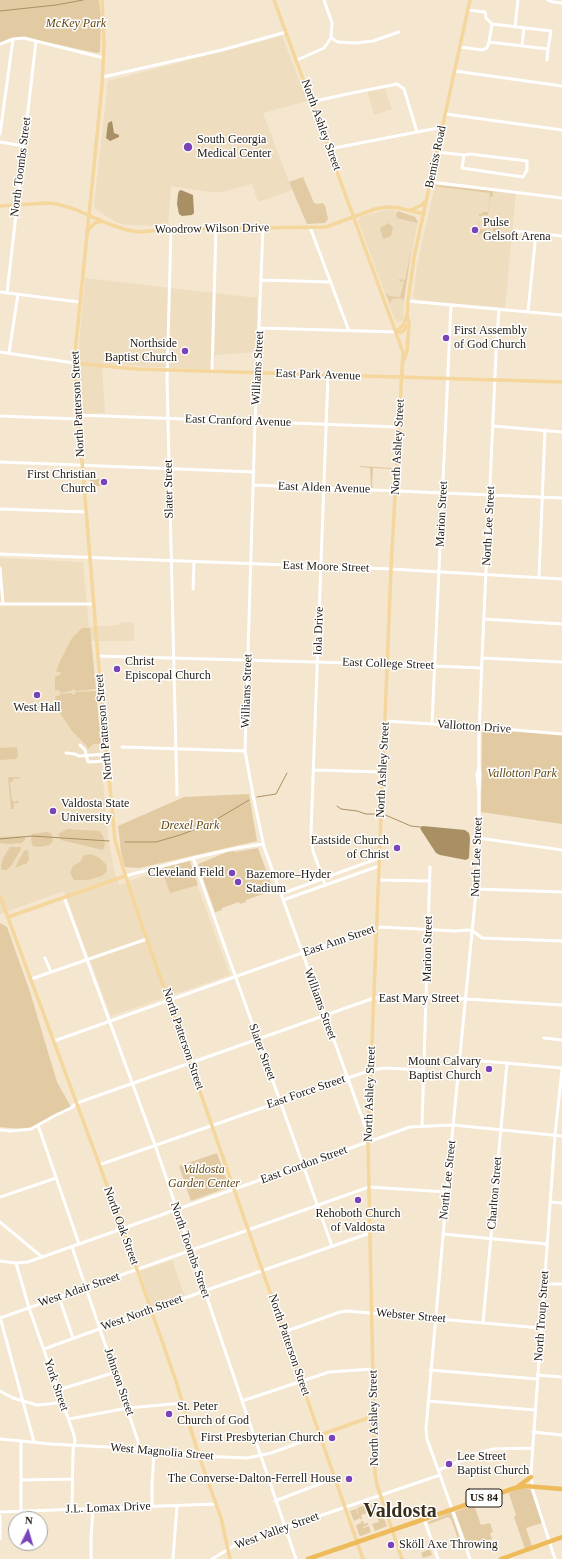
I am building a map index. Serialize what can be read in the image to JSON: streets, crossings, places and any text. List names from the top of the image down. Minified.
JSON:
{"streets":{"highway":["US 84"],"main road":["North Ashley Street","Bemiss Road","Woodrow Wilson Drive","East Park Avenue","North Patterson Street","North Oak Street"],"street":["North Toombs Street","Williams Street","East Cranford Avenue","East Alden Avenue","Slater Street","Marion Street","North Lee Street","East Moore Street","Iola Drive","East College Street","Vallotton Drive","East Ann Street","East Mary Street","East Force Street","East Gordon Street","Charlton Street","West Adair Street","West North Street","Webster Street","North Troup Street","Johnson Street","York Street","West Magnolia Street","J.L. Lomax Drive","West Valley Street"]},"crossings":[["North Ashley Street","Bemiss Road"],["North Ashley Street","Woodrow Wilson Drive"],["North Ashley Street","Williams Street"],["North Ashley Street","East Park Avenue"],["North Ashley Street","East Cranford Avenue"],["North Ashley Street","East Alden Avenue"],["North Ashley Street","East Moore Street"],["North Ashley Street","East College Street"],["North Ashley Street","Vallotton Drive"],["North Ashley Street","East Ann Street"],["North Ashley Street","East Mary Street"],["North Ashley Street","East Force Street"],["North Ashley Street","East Gordon Street"],["North Ashley Street","West Adair Street"],["North Ashley Street","West North Street"],["North Ashley Street","Webster Street"],["North Ashley Street","US 84"],["North Ashley Street","West Valley Street"],["Bemiss Road","Woodrow Wilson Drive"],["North Toombs Street","Woodrow Wilson Drive"],["North Toombs Street","East Ann Street"],["North Toombs Street","East Mary Street"],["North Toombs Street","East Force Street"],["North Toombs Street","East Gordon Street"],["North Toombs Street","West Adair Street"],["North Toombs Street","West North Street"],["North Toombs Street","West Magnolia Street"],["North Toombs Street","West Valley Street"],["Woodrow Wilson Drive","Williams Street"],["Woodrow Wilson Drive","North Patterson Street"],["Woodrow Wilson Drive","Slater Street"],["Williams Street","East Park Avenue"],["Williams Street","East Cranford Avenue"],["Williams Street","East Alden Avenue"],["Williams Street","East Moore Street"],["Williams Street","East College Street"],["Williams Street","East Ann Street"],["Williams Street","East Mary Street"],["Williams Street","East Force Street"],["East Park Avenue","North Patterson Street"],["East Park Avenue","Slater Street"],["East Park Avenue","Marion Street"],["East Park Avenue","North Lee Street"],["East Park Avenue","Iola Drive"],["North Patterson Street","East Cranford Avenue"],["North Patterson Street","East Moore Street"],["North Patterson Street","East College Street"],["North Patterson Street","East Ann Street"],["North Patterson Street","East Mary Street"],["North Patterson Street","East Force Street"],["North Patterson Street","East Gordon Street"],["North Patterson Street","West Adair Street"],["North Patterson Street","West North Street"],["North Patterson Street","Webster Street"],["North Patterson Street","West Magnolia Street"],["North Patterson Street","US 84"],["North Patterson Street","West Valley Street"],["East Cranford Avenue","Slater Street"],["East Cranford Avenue","Iola Drive"],["East Alden Avenue","Marion Street"],["East Alden Avenue","North Lee Street"],["East Alden Avenue","Iola Drive"],["Slater Street","East Moore Street"],["Slater Street","East College Street"],["Slater Street","East Ann Street"],["Slater Street","East Mary Street"],["Slater Street","East Force Street"],["Slater Street","East Gordon Street"],["Slater Street","West Adair Street"],["Slater Street","West North Street"],["Marion Street","East Moore Street"],["Marion Street","East College Street"],["Marion Street","Vallotton Drive"],["Marion Street","East Ann Street"],["Marion Street","East Mary Street"],["Marion Street","East Force Street"],["Marion Street","East Gordon Street"],["North Lee Street","East Moore Street"],["North Lee Street","East College Street"],["North Lee Street","Vallotton Drive"],["North Lee Street","East Ann Street"],["North Lee Street","East Mary Street"],["North Lee Street","East Gordon Street"],["North Lee Street","Webster Street"],["North Lee Street","US 84"],["North Lee Street","West Valley Street"],["East Moore Street","Iola Drive"],["Iola Drive","East College Street"],["East Ann Street","North Oak Street"],["East Mary Street","North Oak Street"],["East Force Street","North Oak Street"],["East Gordon Street","Charlton Street"],["East Gordon Street","North Oak Street"],["East Gordon Street","North Troup Street"],["East Gordon Street","Johnson Street"],["East Gordon Street","York Street"],["Charlton Street","Webster Street"],["North Oak Street","West Adair Street"],["North Oak Street","West North Street"],["North Oak Street","West Magnolia Street"],["North Oak Street","J.L. Lomax Drive"],["North Oak Street","West Valley Street"],["West Adair Street","Johnson Street"],["West Adair Street","York Street"],["West North Street","Johnson Street"],["West North Street","York Street"],["Webster Street","North Troup Street"],["North Troup Street","US 84"],["Johnson Street","West Magnolia Street"],["York Street","West Magnolia Street"],["York Street","J.L. Lomax Drive"]],"districts":["Valdosta"],"parks":["McKey Park","Vallotton Park","Drexel Park","Valdosta Garden Center"],"places":["South Georgia Medical Center","Pulse Gelsoft Arena","First Assembly of God Church","Northside Baptist Church","First Christian Church","Christ Episcopal Church","West Hall","Valdosta State University","Eastside Church of Christ","Cleveland Field","Bazemore–Hyder Stadium","Mount Calvary Baptist Church","Rehoboth Church of Valdosta","St. Peter Church of God","First Presbyterian Church","Lee Street Baptist Church","The Converse-Dalton-Ferrell House","Sköll Axe Throwing"],"north":"top"}
